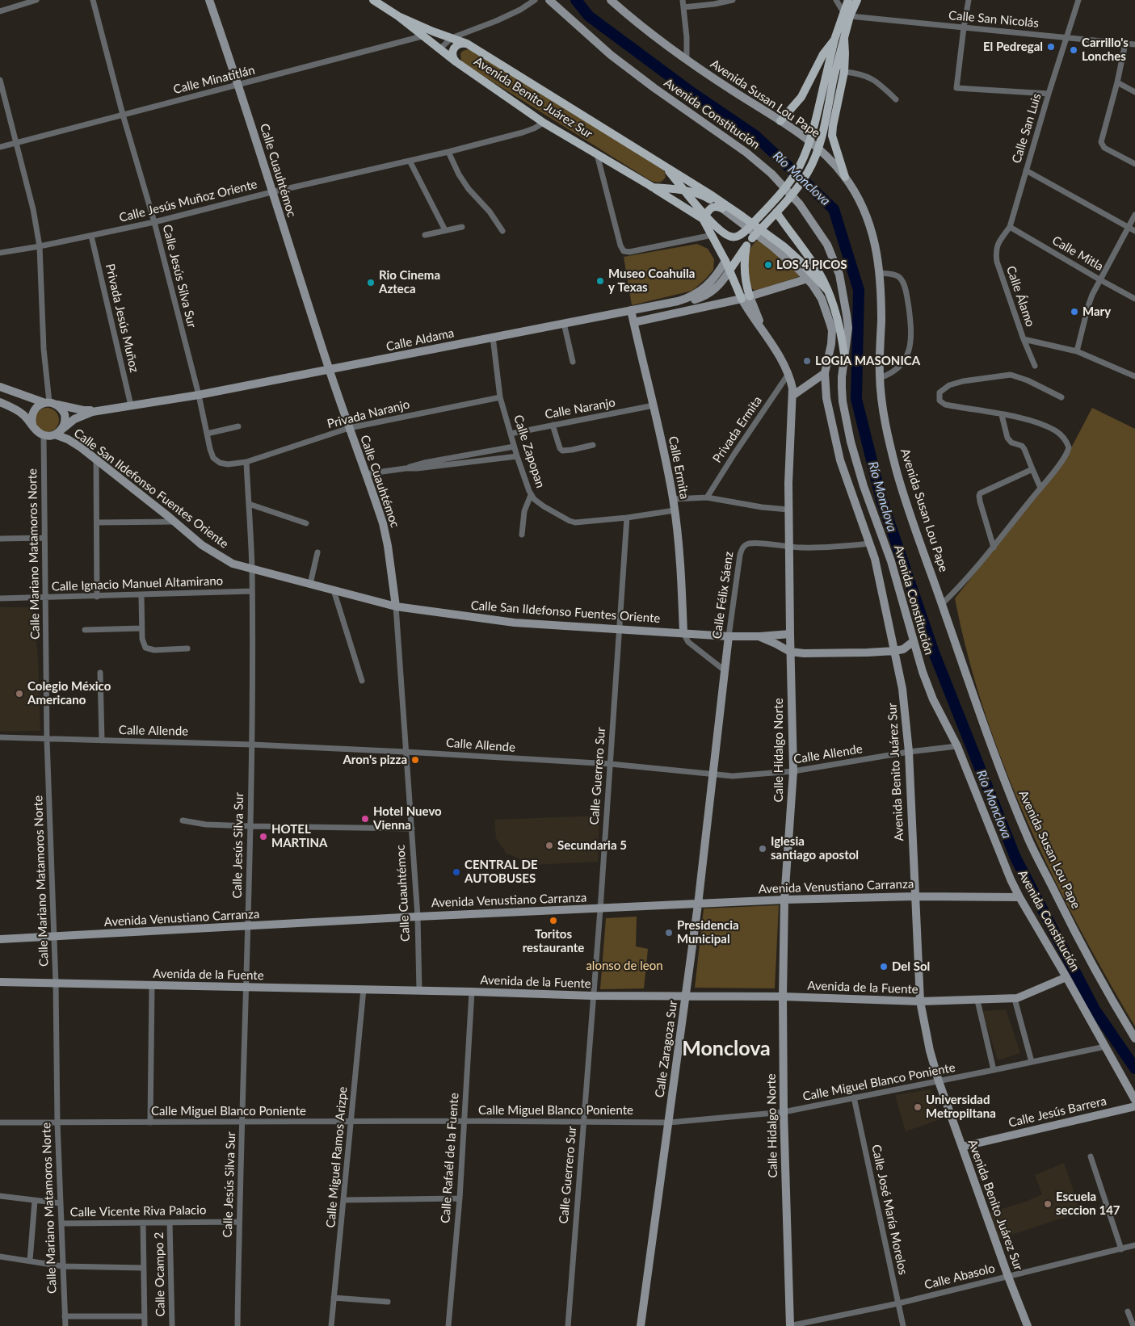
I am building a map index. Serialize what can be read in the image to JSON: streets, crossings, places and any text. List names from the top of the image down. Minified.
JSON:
{"streets":{"main road":["Avenida Benito Juárez Sur"],"street":["Calle San Nicolás","Calle Minatitlán","Avenida Susan Lou Pape","Avenida Constitución","Calle San Luis","Calle Cuauhtémoc","Calle Jesús Muñoz Oriente","Calle Mitla","Calle Jesús Silva Sur","Calle Álamo","Privada Jesús Muñoz","Calle Aldama","Calle Naranjo","Privada Naranjo","Privada Ermita","Calle Zapopan","Calle Ermita","Calle San Ildefonso Fuentes Oriente","Calle Mariano Matamoros Norte","Calle Ignacio Manuel Altamirano","Calle Félix Sáenz","Calle Allende","Calle Hidalgo Norte","Calle Guerrero Sur","Avenida Venustiano Carranza","Avenida de la Fuente","Calle Zaragoza Sur","Calle Miguel Blanco Poniente","Calle Jesús Barrera","Calle Miguel Ramos Arizpe","Calle Rafaél de la Fuente","Calle José María Morelos","Calle Vicente Riva Palacio","Calle Ocampo 2","Calle Abasolo"]},"crossings":[["Calle San Nicolás","Calle San Luis"],["Calle Minatitlán","Avenida Benito Juárez Sur"],["Calle Minatitlán","Calle Cuauhtémoc"],["Calle Minatitlán","Calle Jesús Silva Sur"],["Avenida Benito Juárez Sur","Calle Jesús Muñoz Oriente"],["Avenida Benito Juárez Sur","Calle San Ildefonso Fuentes Oriente"],["Avenida Benito Juárez Sur","Calle Félix Sáenz"],["Avenida Benito Juárez Sur","Calle Allende"],["Avenida Benito Juárez Sur","Avenida Venustiano Carranza"],["Avenida Benito Juárez Sur","Avenida de la Fuente"],["Avenida Benito Juárez Sur","Calle Miguel Blanco Poniente"],["Avenida Benito Juárez Sur","Calle Jesús Barrera"],["Avenida Benito Juárez Sur","Calle Abasolo"],["Avenida Constitución","Calle San Ildefonso Fuentes Oriente"],["Avenida Constitución","Calle Allende"],["Avenida Constitución","Avenida Venustiano Carranza"],["Avenida Constitución","Avenida de la Fuente"],["Avenida Constitución","Calle Miguel Blanco Poniente"],["Calle San Luis","Calle Mitla"],["Calle San Luis","Calle Álamo"],["Calle Cuauhtémoc","Calle Jesús Muñoz Oriente"],["Calle Cuauhtémoc","Calle Aldama"],["Calle Cuauhtémoc","Privada Naranjo"],["Calle Cuauhtémoc","Calle San Ildefonso Fuentes Oriente"],["Calle Cuauhtémoc","Calle Allende"],["Calle Cuauhtémoc","Avenida Venustiano Carranza"],["Calle Cuauhtémoc","Avenida de la Fuente"],["Calle Jesús Muñoz Oriente","Calle Jesús Silva Sur"],["Calle Jesús Muñoz Oriente","Privada Jesús Muñoz"],["Calle Jesús Silva Sur","Calle Aldama"],["Calle Jesús Silva Sur","Privada Naranjo"],["Calle Jesús Silva Sur","Calle San Ildefonso Fuentes Oriente"],["Calle Jesús Silva Sur","Calle Ignacio Manuel Altamirano"],["Calle Jesús Silva Sur","Calle Allende"],["Calle Jesús Silva Sur","Avenida Venustiano Carranza"],["Calle Jesús Silva Sur","Avenida de la Fuente"],["Calle Jesús Silva Sur","Calle Miguel Blanco Poniente"],["Calle Jesús Silva Sur","Calle Vicente Riva Palacio"],["Privada Jesús Muñoz","Calle Aldama"],["Calle Aldama","Calle Zapopan"],["Calle Aldama","Calle Ermita"],["Calle Aldama","Calle San Ildefonso Fuentes Oriente"],["Calle Aldama","Calle Mariano Matamoros Norte"],["Calle Naranjo","Calle Zapopan"],["Calle Naranjo","Calle Ermita"],["Privada Naranjo","Calle Zapopan"],["Privada Ermita","Calle Hidalgo Norte"],["Calle Zapopan","Calle Ermita"],["Calle Zapopan","Calle Guerrero Sur"],["Calle Ermita","Calle San Ildefonso Fuentes Oriente"],["Calle San Ildefonso Fuentes Oriente","Calle Mariano Matamoros Norte"],["Calle San Ildefonso Fuentes Oriente","Calle Félix Sáenz"],["Calle San Ildefonso Fuentes Oriente","Calle Hidalgo Norte"],["Calle San Ildefonso Fuentes Oriente","Calle Guerrero Sur"],["Calle Mariano Matamoros Norte","Calle Ignacio Manuel Altamirano"],["Calle Mariano Matamoros Norte","Calle Allende"],["Calle Mariano Matamoros Norte","Avenida Venustiano Carranza"],["Calle Mariano Matamoros Norte","Avenida de la Fuente"],["Calle Mariano Matamoros Norte","Calle Miguel Blanco Poniente"],["Calle Mariano Matamoros Norte","Calle Vicente Riva Palacio"],["Calle Félix Sáenz","Calle Allende"],["Calle Félix Sáenz","Calle Hidalgo Norte"],["Calle Félix Sáenz","Calle Zaragoza Sur"],["Calle Allende","Calle Hidalgo Norte"],["Calle Allende","Calle Guerrero Sur"],["Calle Allende","Calle Zaragoza Sur"],["Calle Hidalgo Norte","Avenida Venustiano Carranza"],["Calle Hidalgo Norte","Avenida de la Fuente"],["Calle Hidalgo Norte","Calle Miguel Blanco Poniente"],["Calle Hidalgo Norte","Calle Abasolo"],["Calle Guerrero Sur","Avenida Venustiano Carranza"],["Calle Guerrero Sur","Avenida de la Fuente"],["Calle Guerrero Sur","Calle Miguel Blanco Poniente"],["Avenida Venustiano Carranza","Calle Zaragoza Sur"],["Avenida de la Fuente","Calle Zaragoza Sur"],["Avenida de la Fuente","Calle Miguel Ramos Arizpe"],["Avenida de la Fuente","Calle Rafaél de la Fuente"],["Calle Zaragoza Sur","Calle Miguel Blanco Poniente"],["Calle Miguel Blanco Poniente","Calle Miguel Ramos Arizpe"],["Calle Miguel Blanco Poniente","Calle Rafaél de la Fuente"],["Calle Miguel Blanco Poniente","Calle José María Morelos"],["Calle José María Morelos","Calle Abasolo"],["Calle Vicente Riva Palacio","Calle Ocampo 2"]],"districts":["Monclova"],"water":["Río Monclova"],"parks":["alonso de leon"],"places":["El Pedregal","Carrillo's Lonches","LOS 4 PICOS","Museo Coahuila y Texas","Rio Cinema Azteca","Mary","LOGIA MASONICA","Colegio México Americano","Aron's pizza","Hotel Nuevo Vienna","HOTEL MARTINA","Secundaria 5","Iglesia santiago apostol","CENTRAL DE AUTOBUSES","Toritos restaurante","Presidencia Municipal","Del Sol","Universidad Metropiltana","Escuela seccion 147"]}
